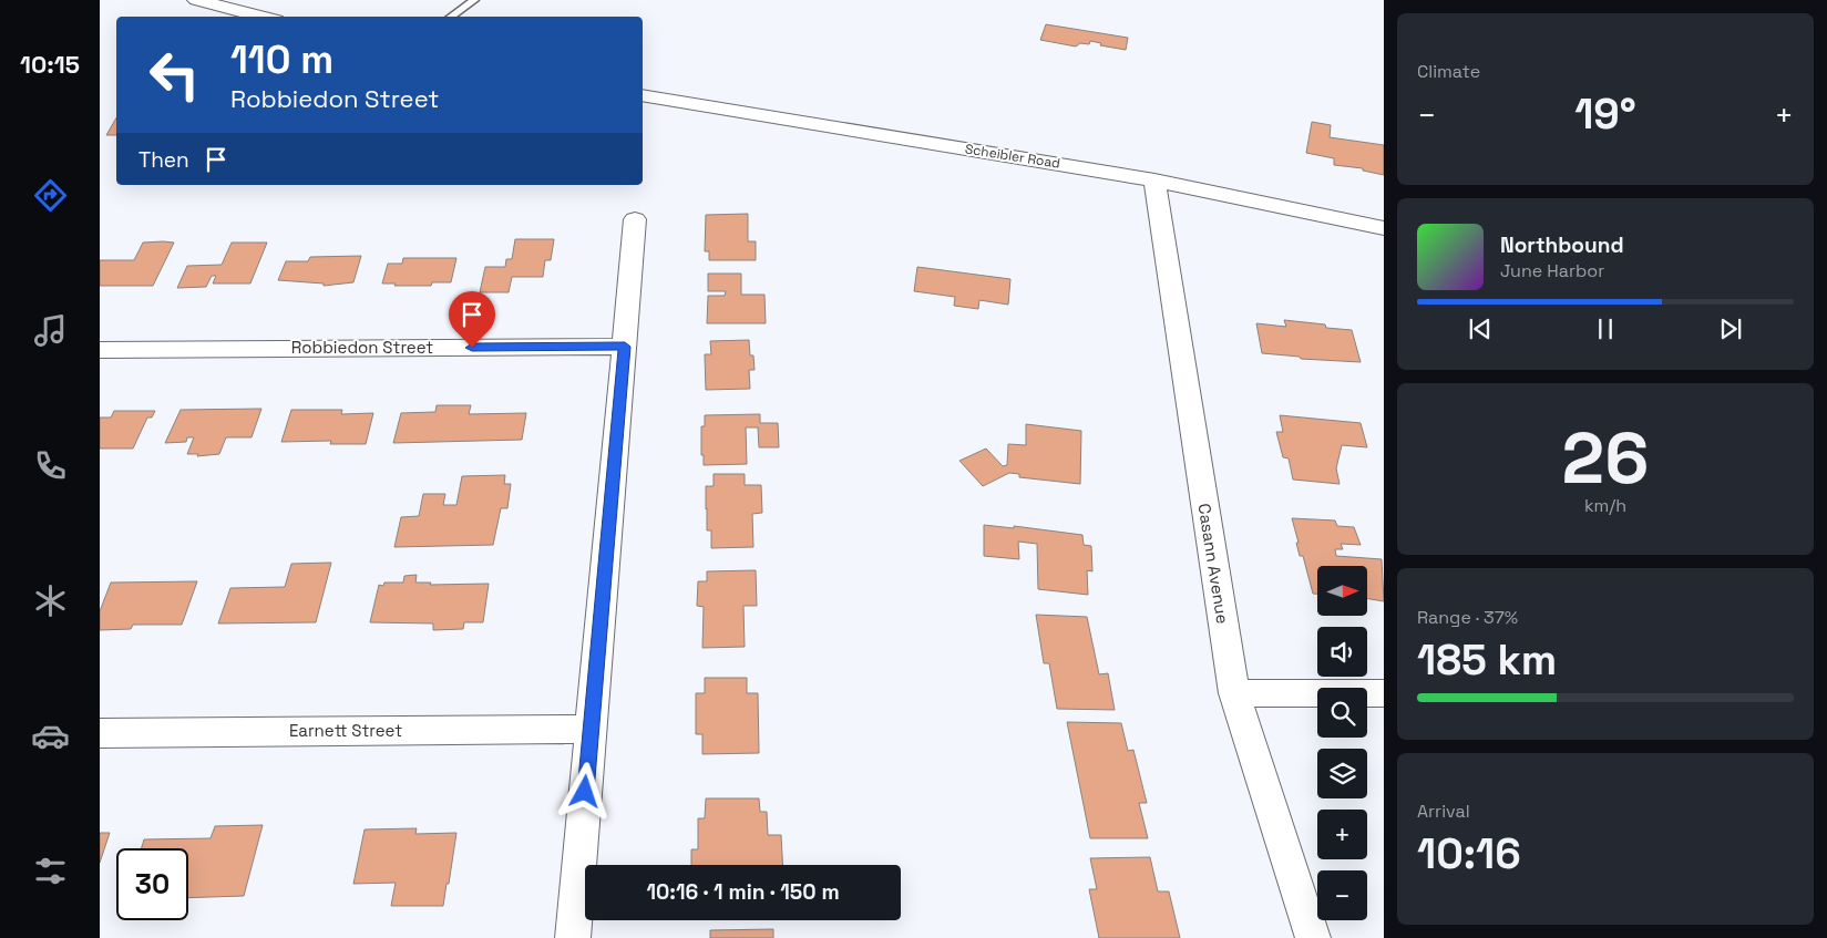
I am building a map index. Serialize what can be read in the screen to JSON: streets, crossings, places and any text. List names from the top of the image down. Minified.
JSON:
{"streets":{"street":["Scheibler Road","Robbiedon Street","Casann Avenue","Earnett Street"]},"crossings":[["Scheibler Road","Casann Avenue"]],"north":"right","page":{"tabs":"10:15","tile":["Climate",["26","km/h"],["Range · 37%","185 km"],["Arrival","10:16"]],"turn":["110 m","Robbiedon Street"],"heat":["−","19°","+"],"then":"Then","song":["Northbound","June Harbor"],"map_buttons":["+","−"],"limit":"30","trip":"10:16 · 1 min · 150 m"}}
